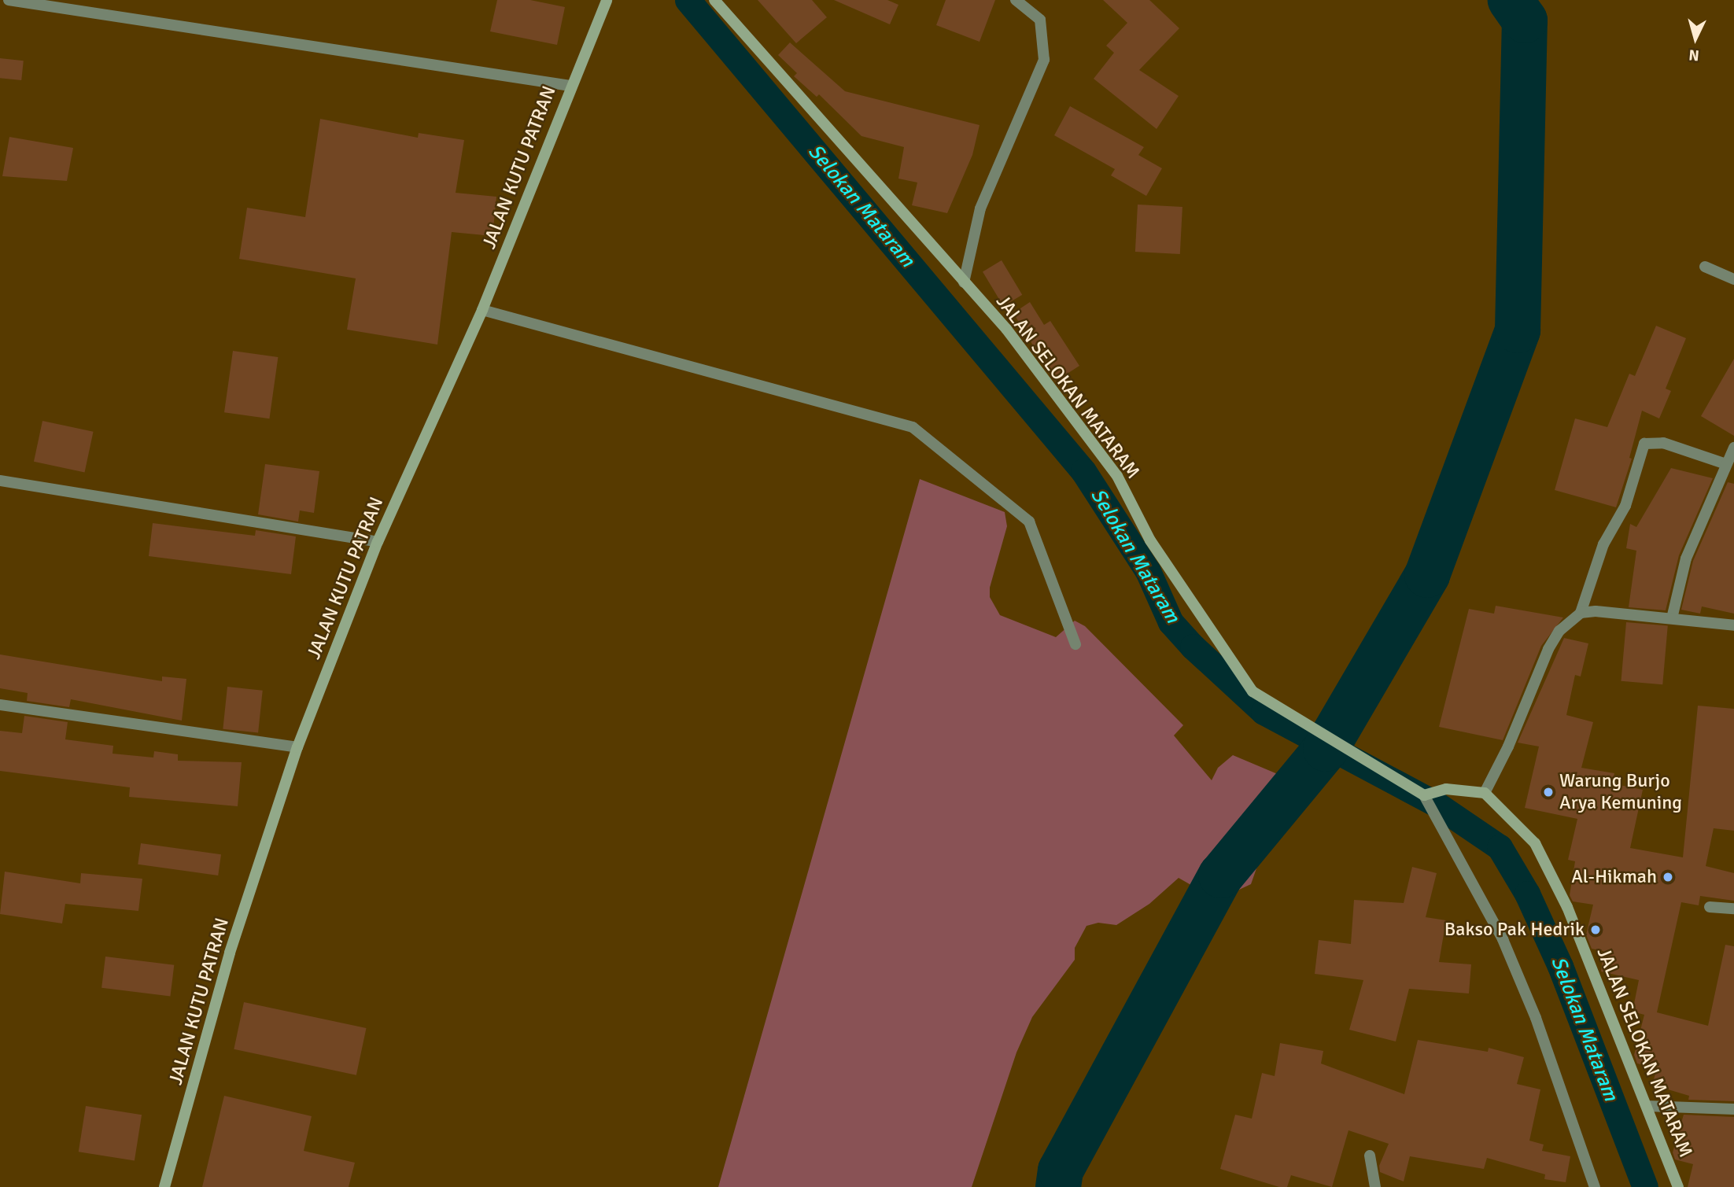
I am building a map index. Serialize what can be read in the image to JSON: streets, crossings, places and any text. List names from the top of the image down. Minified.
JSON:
{"streets":{"street":["JALAN KUTU PATRAN","JALAN SELOKAN MATARAM"]},"water":["Selokan Mataram"],"places":["Warung Burjo Arya Kemuning","Al-Hikmah","Bakso Pak Hedrik"],"north":"bottom"}
